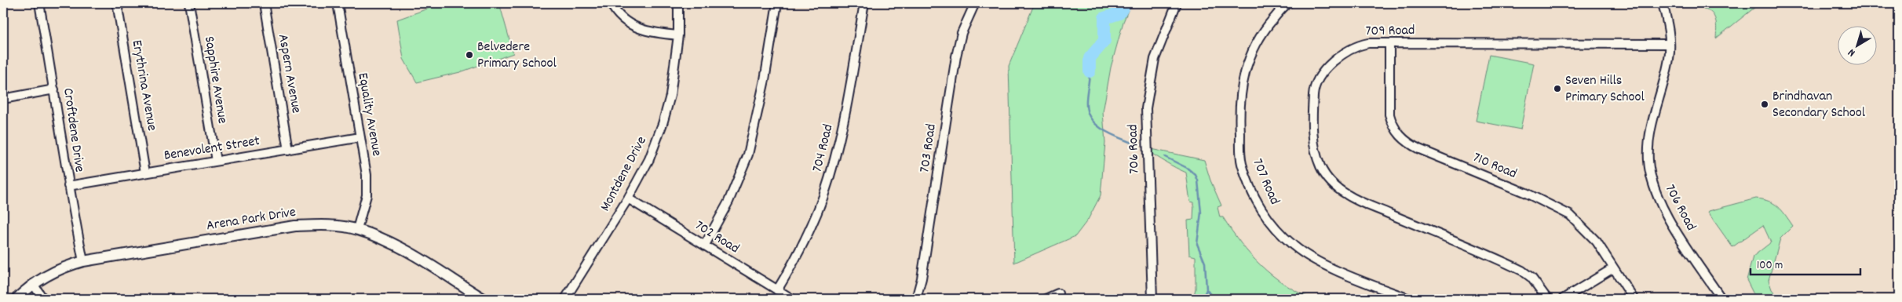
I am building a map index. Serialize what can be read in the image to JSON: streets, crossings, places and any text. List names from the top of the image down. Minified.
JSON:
{"streets":{"street":["709 Road","Aspern Avenue","Sapphire Avenue","Erythrina Avenue","Equality Avenue","Croftdene Drive","704 Road","703 Road","Benevolent Street","706 Road","710 Road","Montdene Drive","707 Road","Arena Park Drive","702 Road"]},"crossings":[["709 Road","706 Road"],["709 Road","710 Road"],["Aspern Avenue","Benevolent Street"],["Sapphire Avenue","Benevolent Street"],["Erythrina Avenue","Benevolent Street"],["Equality Avenue","Benevolent Street"],["Equality Avenue","Arena Park Drive"],["Croftdene Drive","Benevolent Street"],["Croftdene Drive","Arena Park Drive"],["704 Road","702 Road"],["Montdene Drive","702 Road"]],"places":["Belvedere Primary School","Seven Hills Primary School","Brindhavan Secondary School"],"scale_bar":"100 m","north":"bottom left"}
